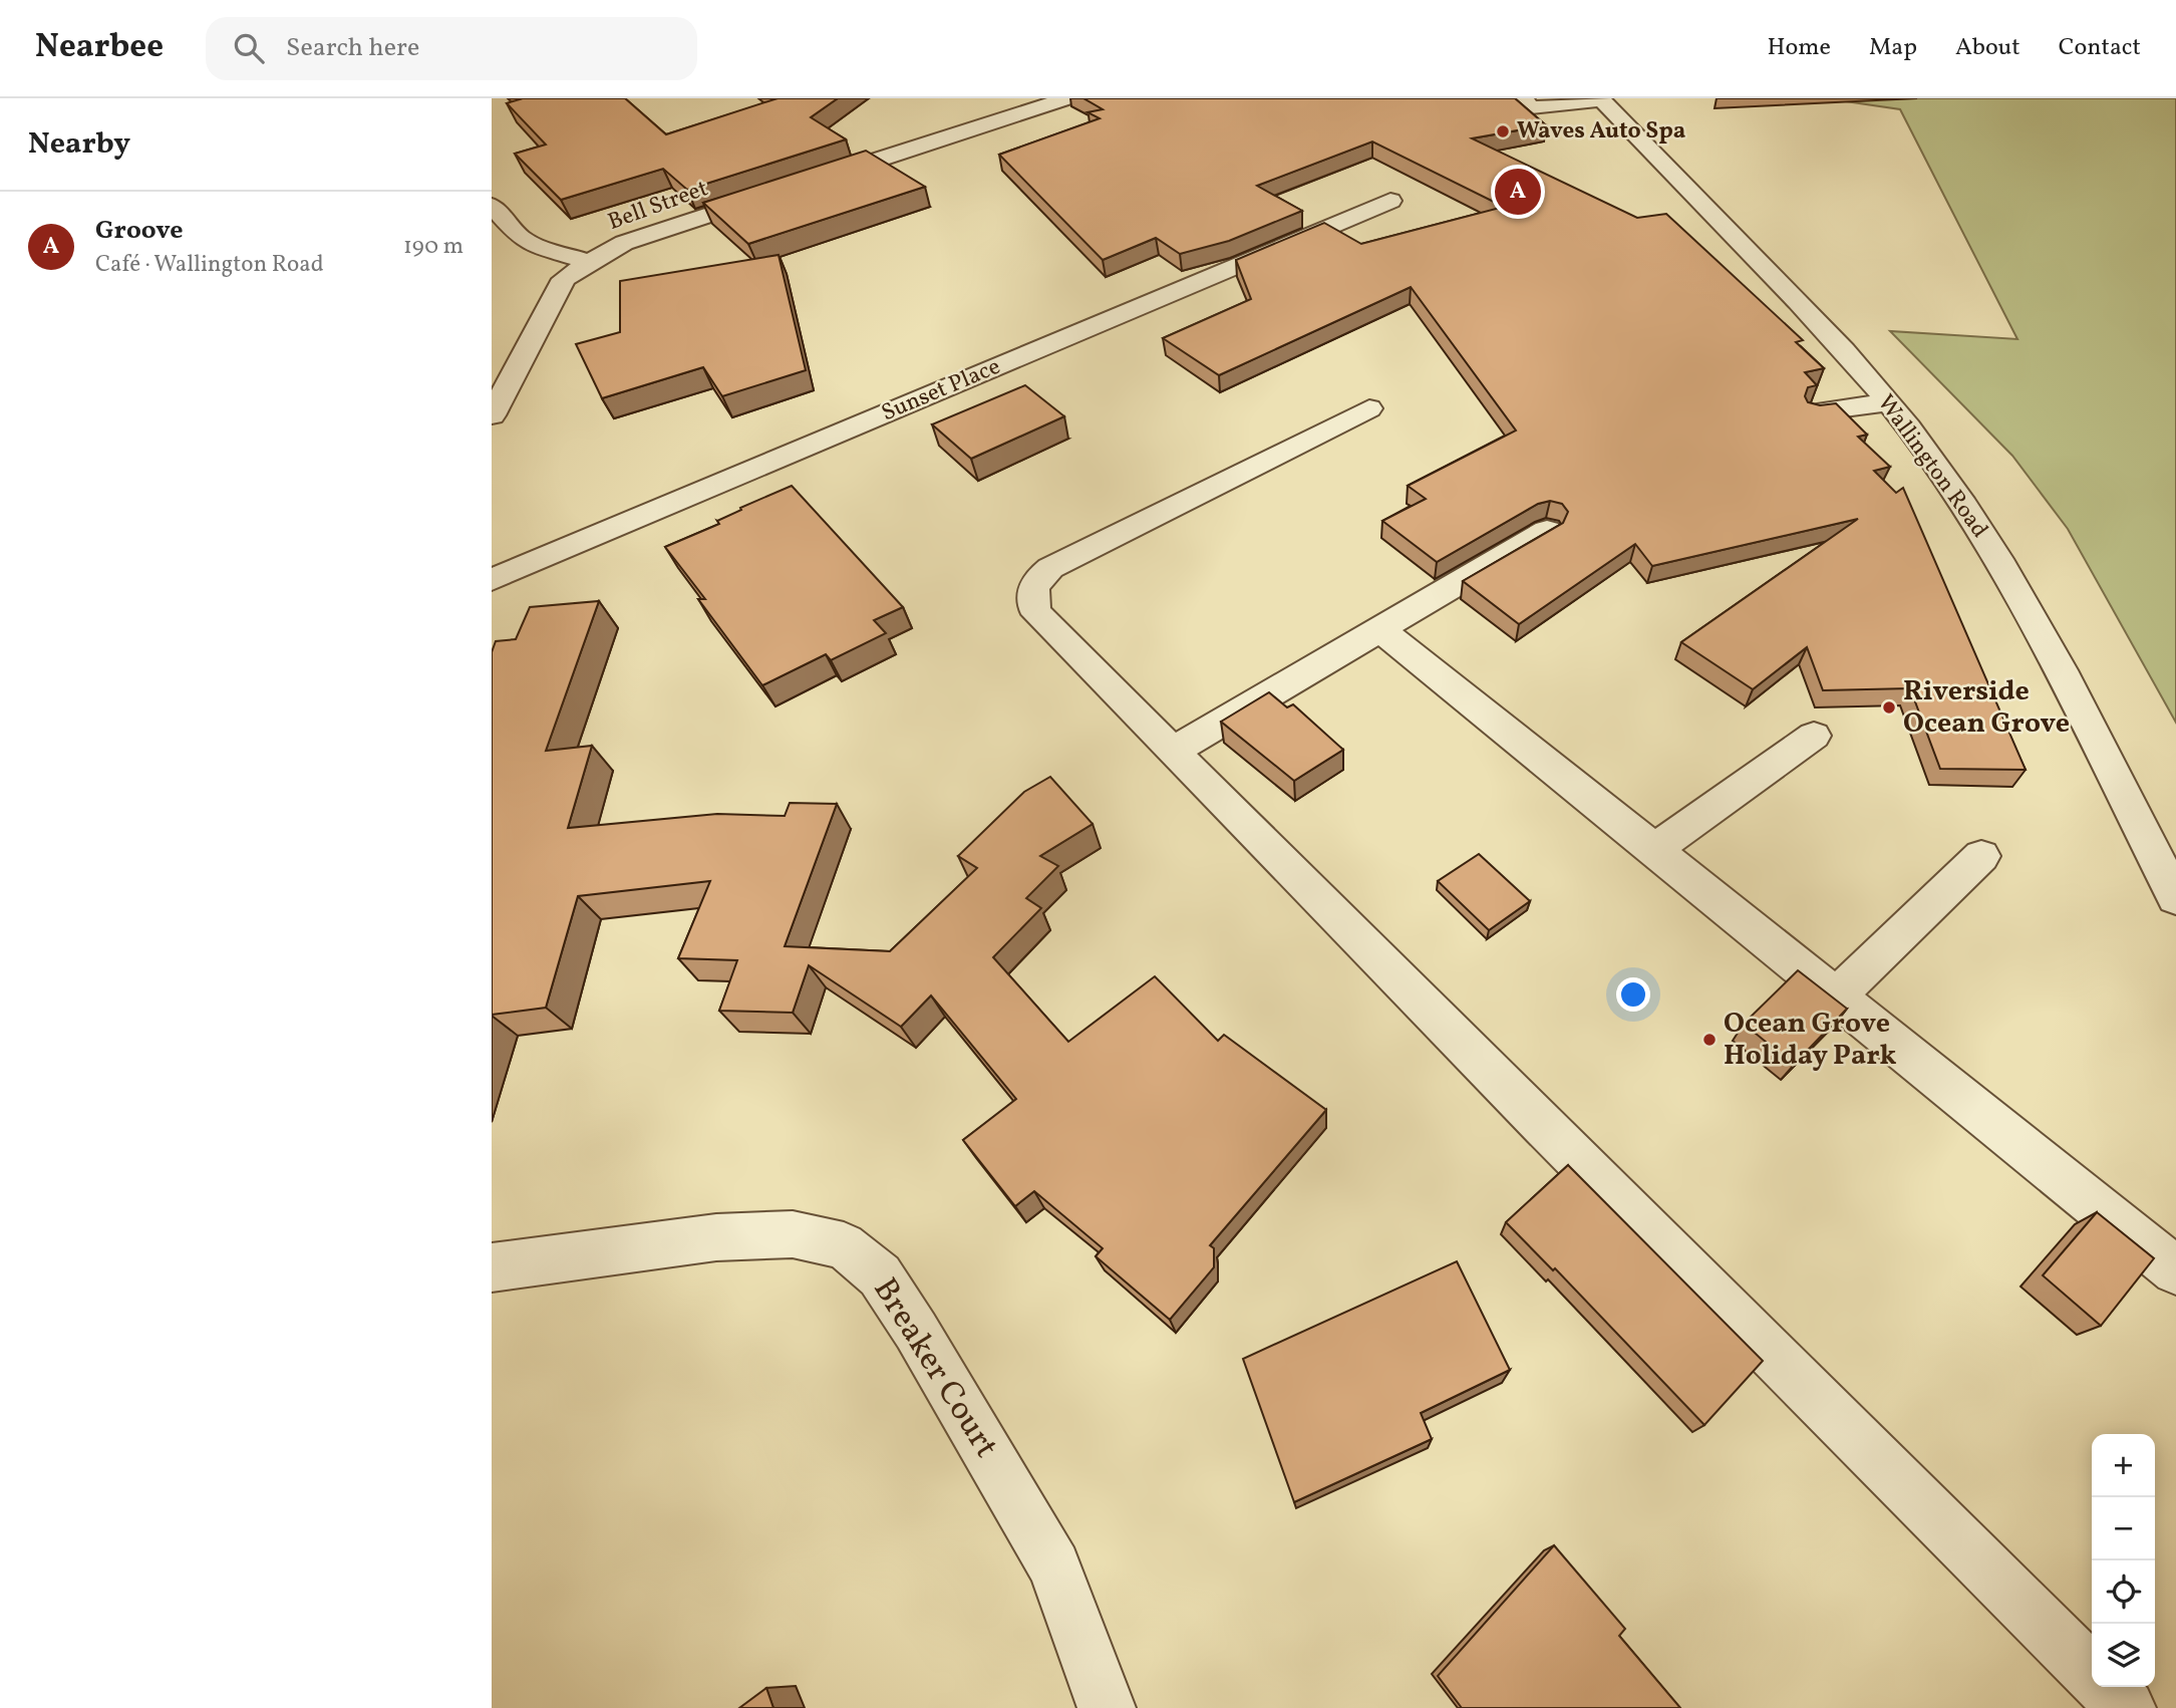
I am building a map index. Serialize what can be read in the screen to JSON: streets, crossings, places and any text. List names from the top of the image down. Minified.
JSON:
{"streets":{"street":["Bell Street","Sunset Place","Wallington Road","Breaker Court"]},"places":["Waves Auto Spa","Riverside Ocean Grove","Ocean Grove Holiday Park"],"page":{"header":"Nearbee","search":"Search here","nav":["Home","Map","About","Contact"],"heading":"Nearby","pins":"A","list":[{"mark":"A","name":"Groove","note":"Café · Wallington Road","value":"190 m"}],"map_buttons":["+","−"]}}
